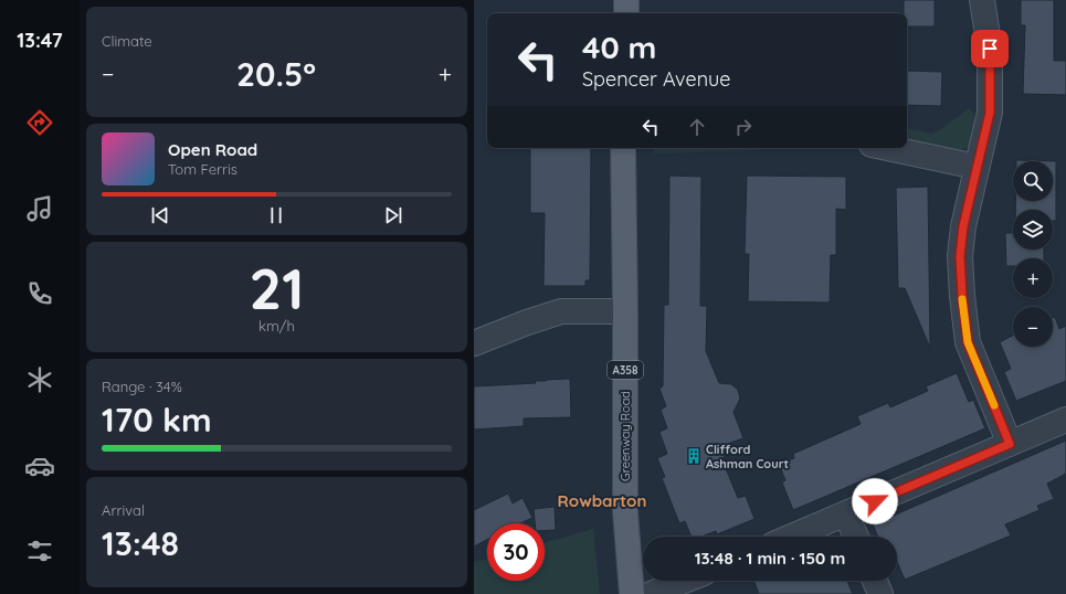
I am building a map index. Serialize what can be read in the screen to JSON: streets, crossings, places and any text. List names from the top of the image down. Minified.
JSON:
{"streets":{"main road":["A358","Greenway Road"]},"districts":["Rowbarton"],"places":{"building":["Clifford Ashman Court"]},"page":{"tabs":"13:47","tile":["Climate",["21","km/h"],["Range · 34%","170 km"],["Arrival","13:48"]],"turn":["40 m","Spencer Avenue"],"heat":["−","20.5°","+"],"song":["Open Road","Tom Ferris"],"map_buttons":["+","−"],"limit":"30","trip":"13:48 · 1 min · 150 m"}}
